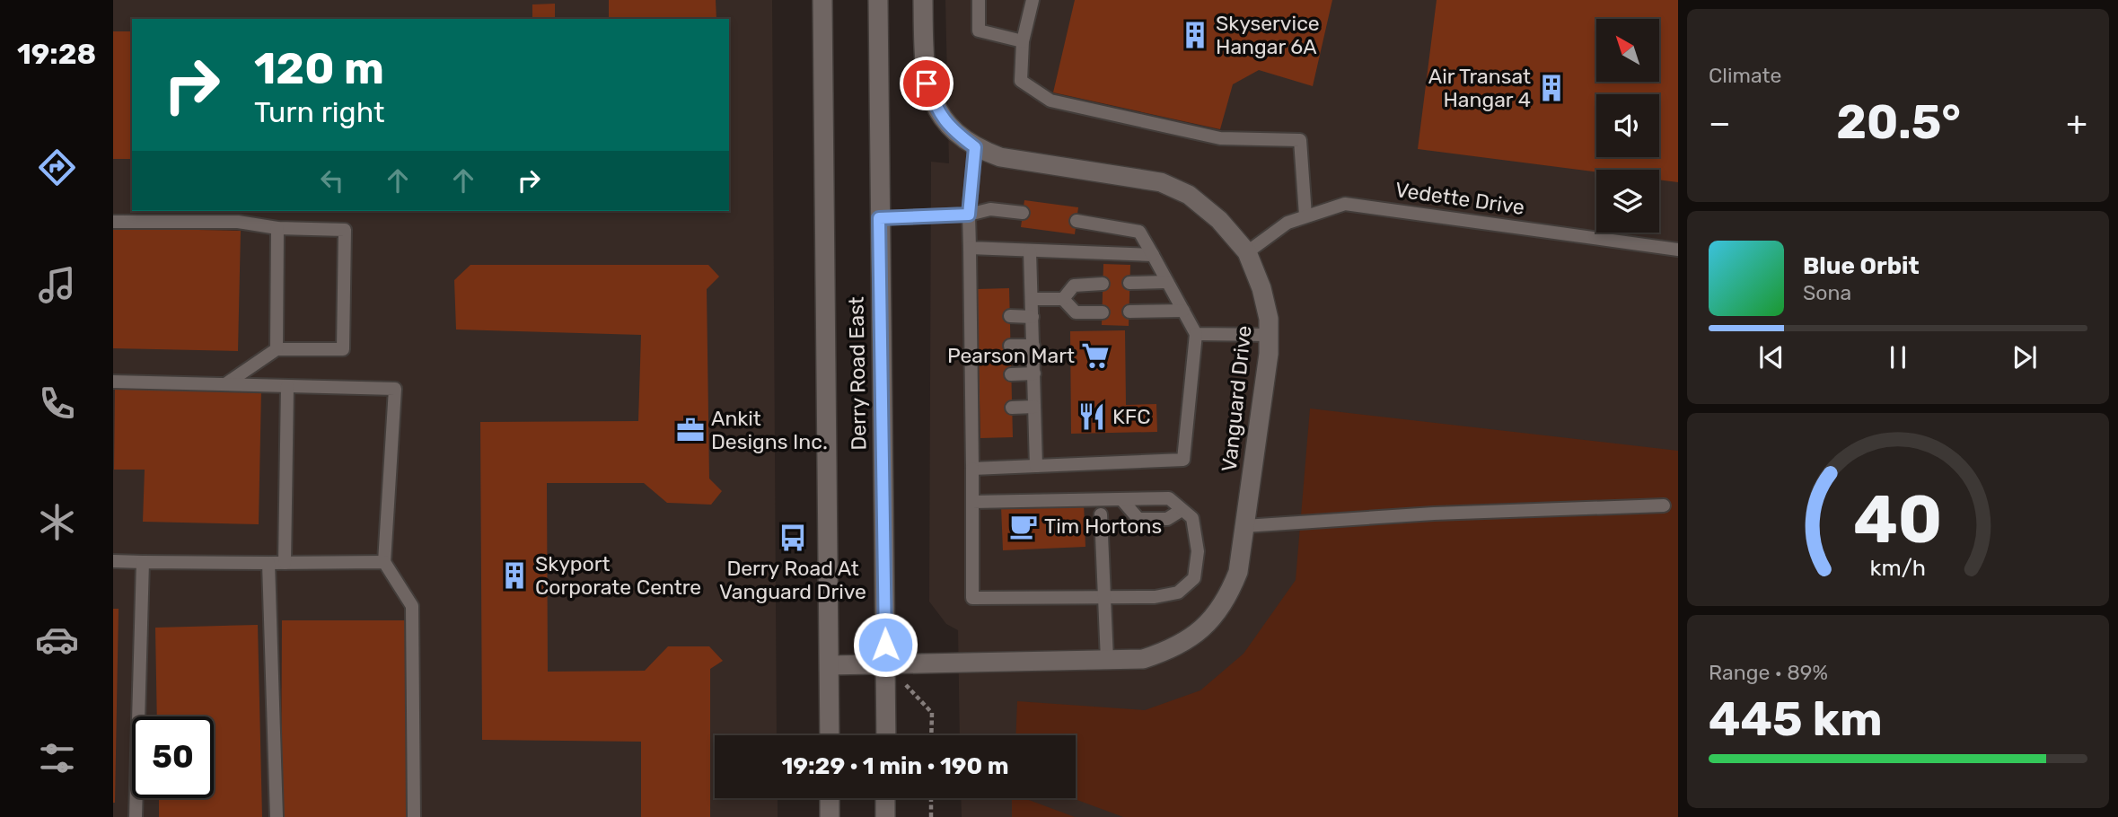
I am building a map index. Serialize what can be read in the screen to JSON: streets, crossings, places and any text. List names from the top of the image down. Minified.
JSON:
{"streets":{"main road":["Derry Road East","Vanguard Drive"],"lane":["Vedette Drive"]},"crossings":[["Vedette Drive","Vanguard Drive"],["Derry Road East","Vanguard Drive"]],"places":{"building":["Skyservice Hangar 6A","Air Transat Hangar 4","Skyport Corporate Centre"],"supermarket":["Pearson Mart"],"restaurant":["KFC"],"office":["Ankit Designs Inc."],"cafe":["Tim Hortons"],"bus stop":["Derry Road At Vanguard Drive"]},"north":"top left","page":{"tabs":"19:28","tile":["Climate",["Range · 89%","445 km"]],"turn":["120 m","Turn right"],"heat":["−","20.5°","+"],"song":["Blue Orbit","Sona"],"limit":"50","trip":"19:29 · 1 min · 190 m","gauge":["40","km/h"]}}
